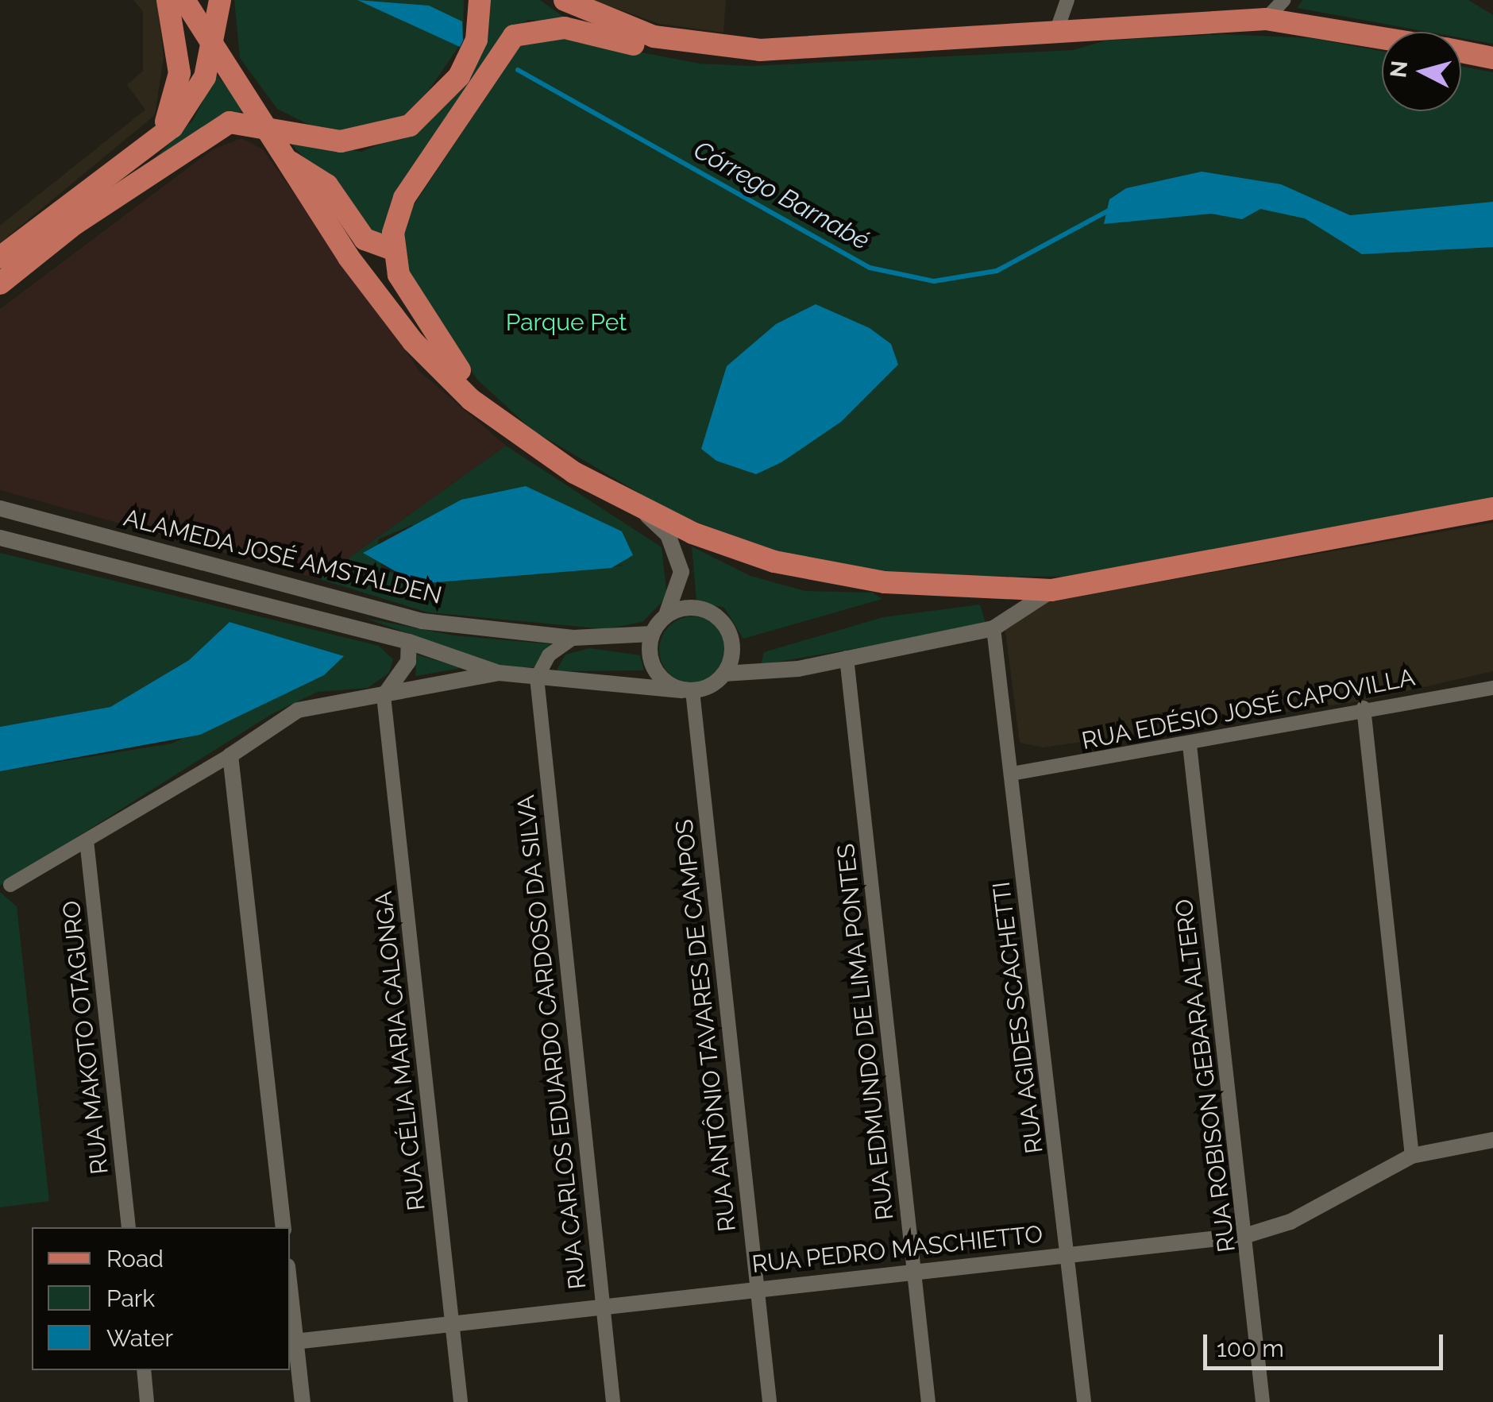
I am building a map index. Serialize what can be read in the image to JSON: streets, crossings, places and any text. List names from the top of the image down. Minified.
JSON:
{"streets":{"street":["ALAMEDA JOSÉ AMSTALDEN","RUA EDÉSIO JOSÉ CAPOVILLA","RUA AGIDES SCACHETTI","RUA ANTÔNIO TAVARES DE CAMPOS","RUA EDMUNDO DE LIMA PONTES","RUA MAKOTO OTAGURO","RUA CARLOS EDUARDO CARDOSO DA SILVA","RUA CÉLIA MARIA CALONGA","RUA ROBISON GEBARA ALTERO","RUA PEDRO MASCHIETTO"]},"crossings":[["ALAMEDA JOSÉ AMSTALDEN","RUA ANTÔNIO TAVARES DE CAMPOS"],["RUA EDÉSIO JOSÉ CAPOVILLA","RUA AGIDES SCACHETTI"],["RUA EDÉSIO JOSÉ CAPOVILLA","RUA ROBISON GEBARA ALTERO"],["RUA AGIDES SCACHETTI","RUA PEDRO MASCHIETTO"],["RUA ANTÔNIO TAVARES DE CAMPOS","RUA PEDRO MASCHIETTO"],["RUA EDMUNDO DE LIMA PONTES","RUA PEDRO MASCHIETTO"],["RUA CARLOS EDUARDO CARDOSO DA SILVA","RUA PEDRO MASCHIETTO"],["RUA CÉLIA MARIA CALONGA","RUA PEDRO MASCHIETTO"],["RUA ROBISON GEBARA ALTERO","RUA PEDRO MASCHIETTO"]],"water":["Córrego Barnabé"],"parks":["Parque Pet"],"legend":["Road","Park","Water"],"scale_bar":"100 m","north":"left"}
